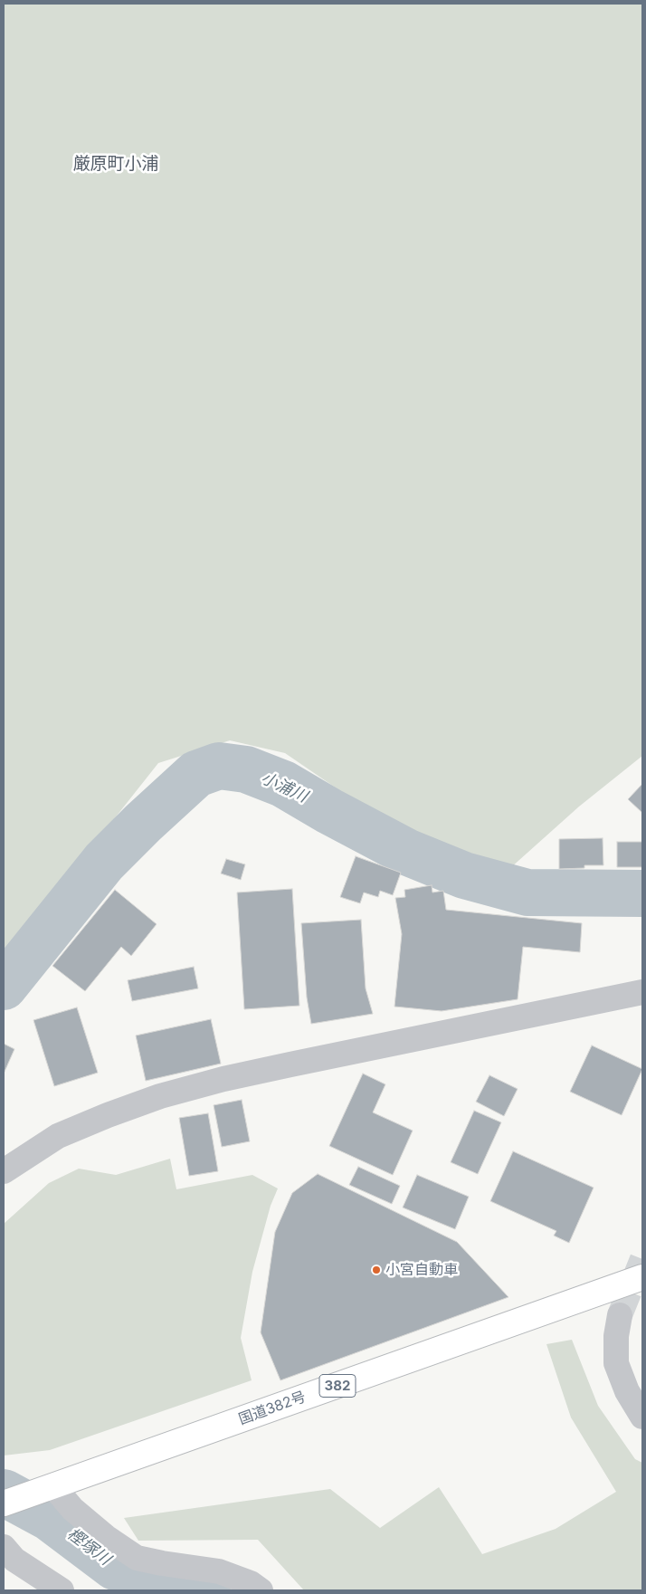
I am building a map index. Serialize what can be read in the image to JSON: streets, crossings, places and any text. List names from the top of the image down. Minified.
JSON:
{"streets":{"highway":["382","国道382号"]},"districts":["厳原町小浦"],"water":["小浦川","樫塚川"],"places":["小宮自動車"]}
